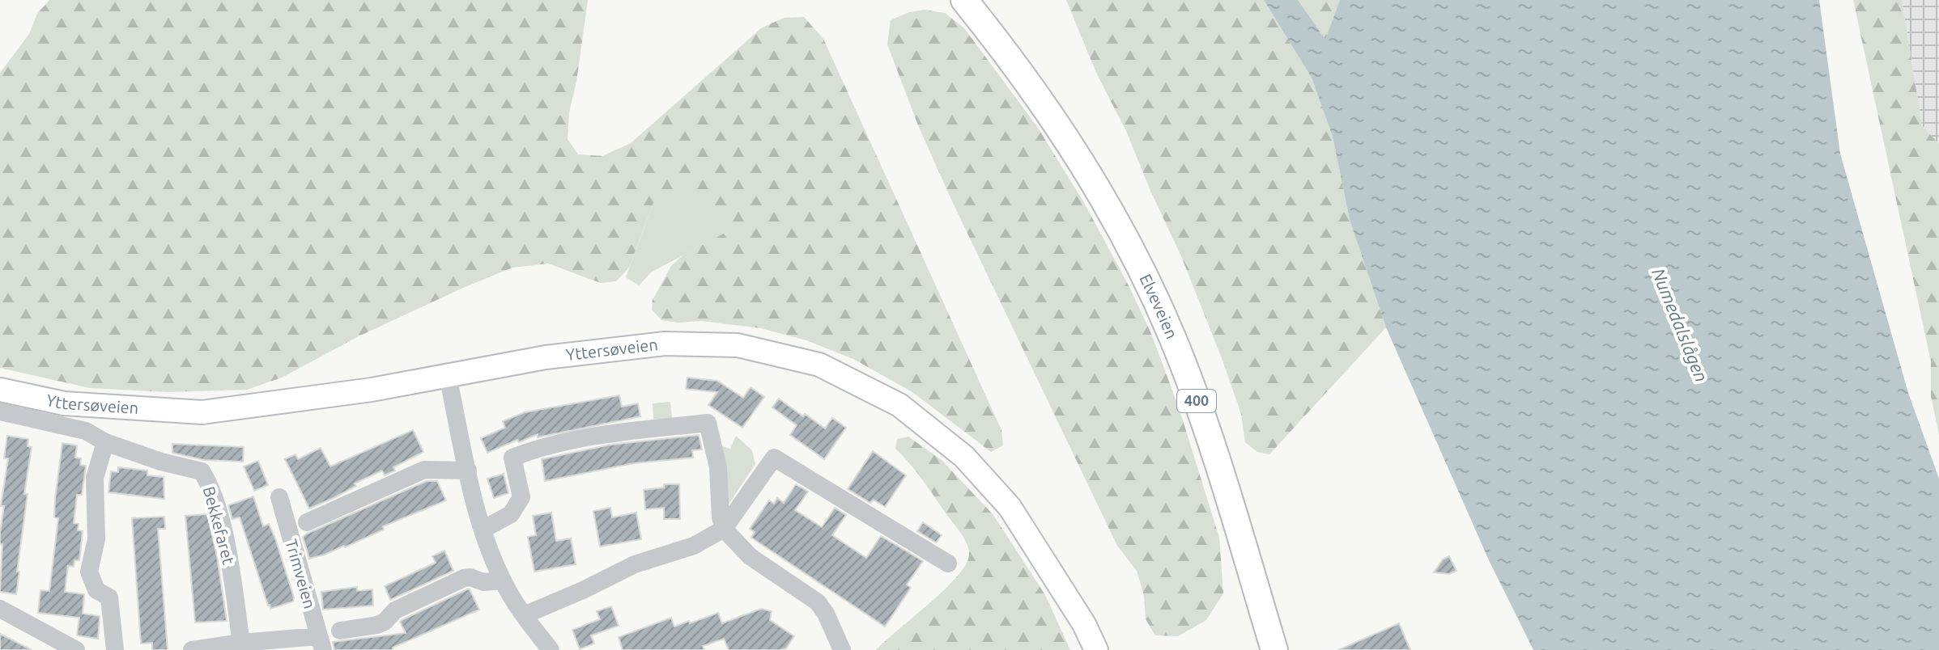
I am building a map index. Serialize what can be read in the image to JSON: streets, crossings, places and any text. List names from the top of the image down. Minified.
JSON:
{"streets":{"highway":["Elveveien","400"],"main road":["Yttersøveien"],"street":["Bekkefaret","Trimveien"]},"crossings":[["Yttersøveien","Bekkefaret"]],"water":["Numedalslågen"]}
